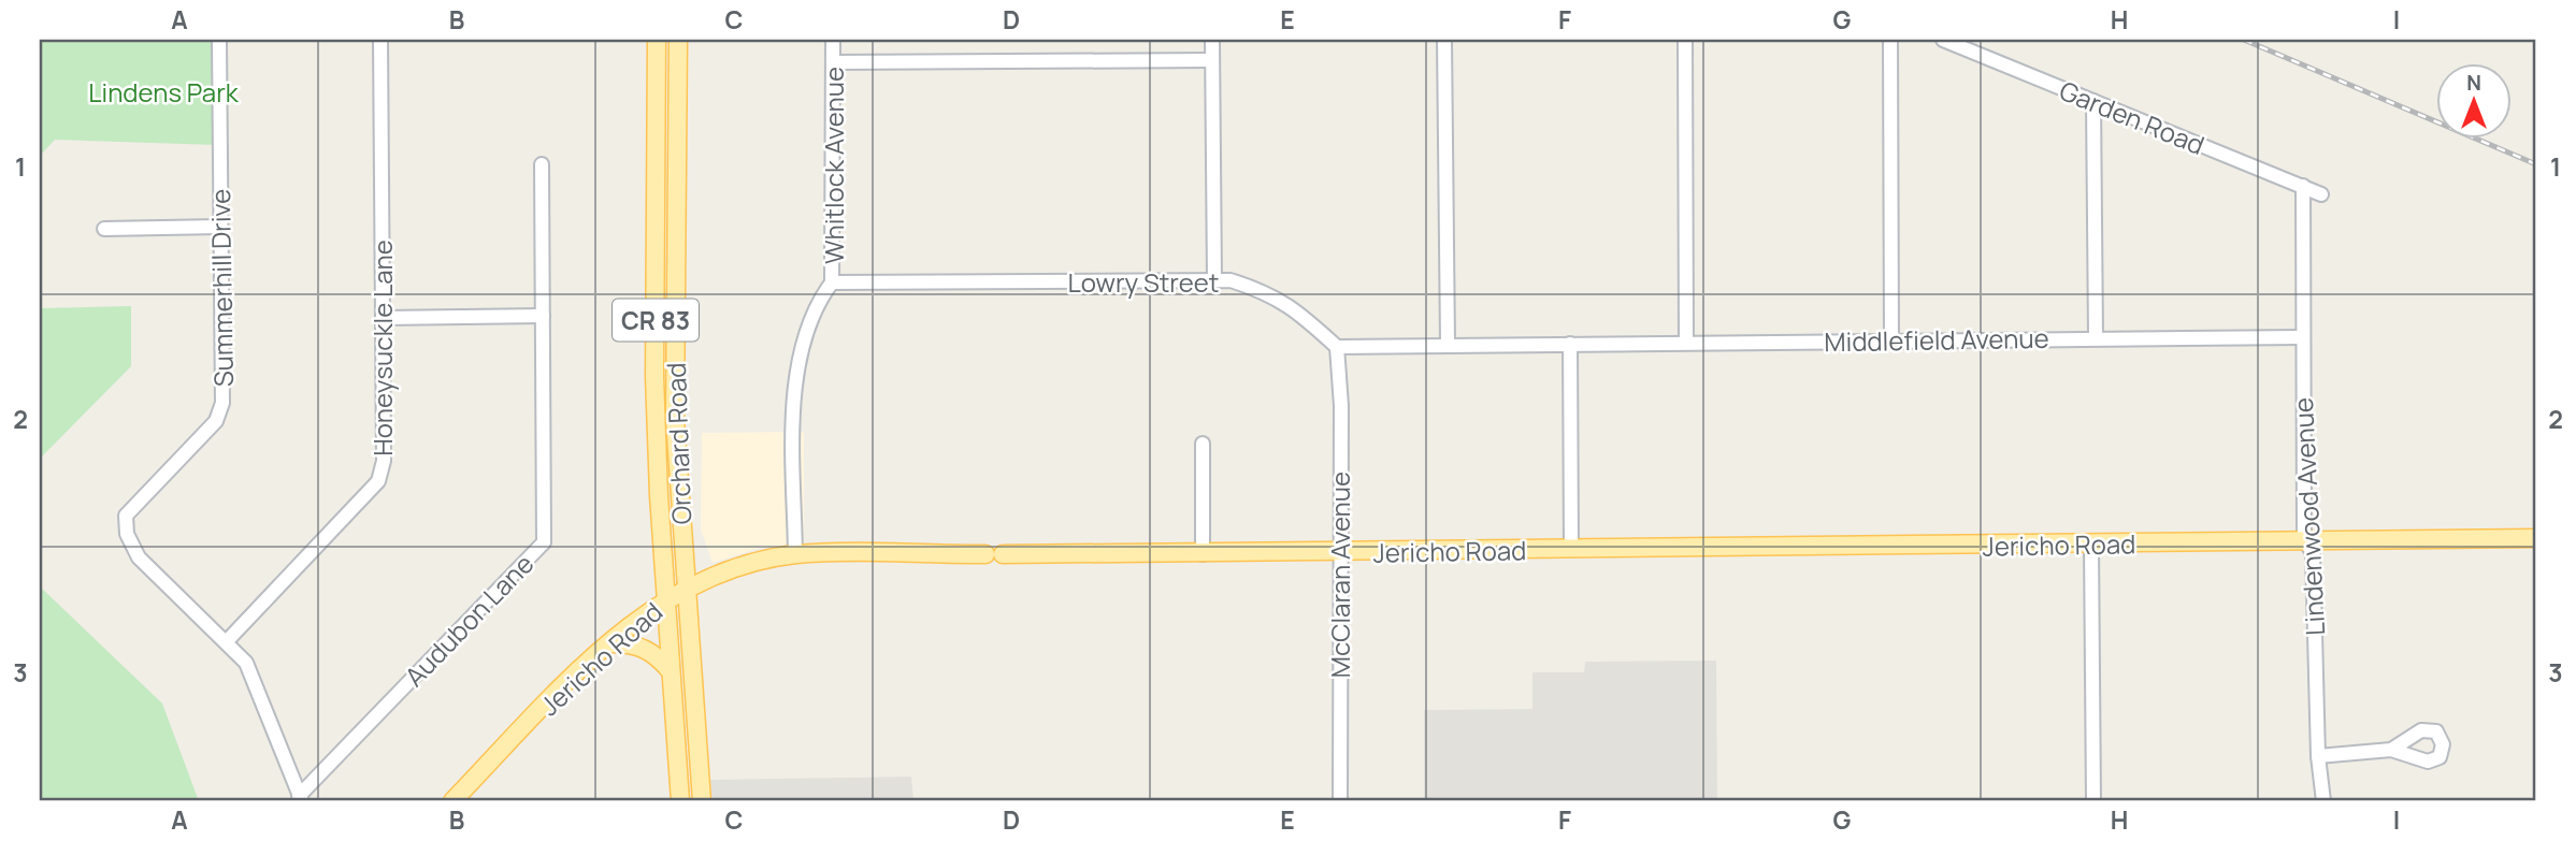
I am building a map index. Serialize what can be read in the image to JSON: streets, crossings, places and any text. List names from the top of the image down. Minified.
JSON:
{"streets":{"main road":["CR 83","Orchard Road","Jericho Road"],"street":["Garden Road","Whitlock Avenue","Lowry Street","Summerhill Drive","Middlefield Avenue","Honeysuckle Lane","Lindenwood Avenue","McClaran Avenue","Audubon Lane"]},"crossings":[["Garden Road","Lindenwood Avenue"],["Whitlock Avenue","Lowry Street"],["Whitlock Avenue","Jericho Road"],["Lowry Street","McClaran Avenue"],["Summerhill Drive","Honeysuckle Lane"],["Summerhill Drive","Audubon Lane"],["Middlefield Avenue","Lindenwood Avenue"],["Orchard Road","Jericho Road"],["Lindenwood Avenue","Jericho Road"],["Jericho Road","McClaran Avenue"]],"parks":["Lindens Park"],"north":"top","grid":{"columns":["A","B","C","D","E","F","G","H","I"],"rows":["1","2","3"]}}
